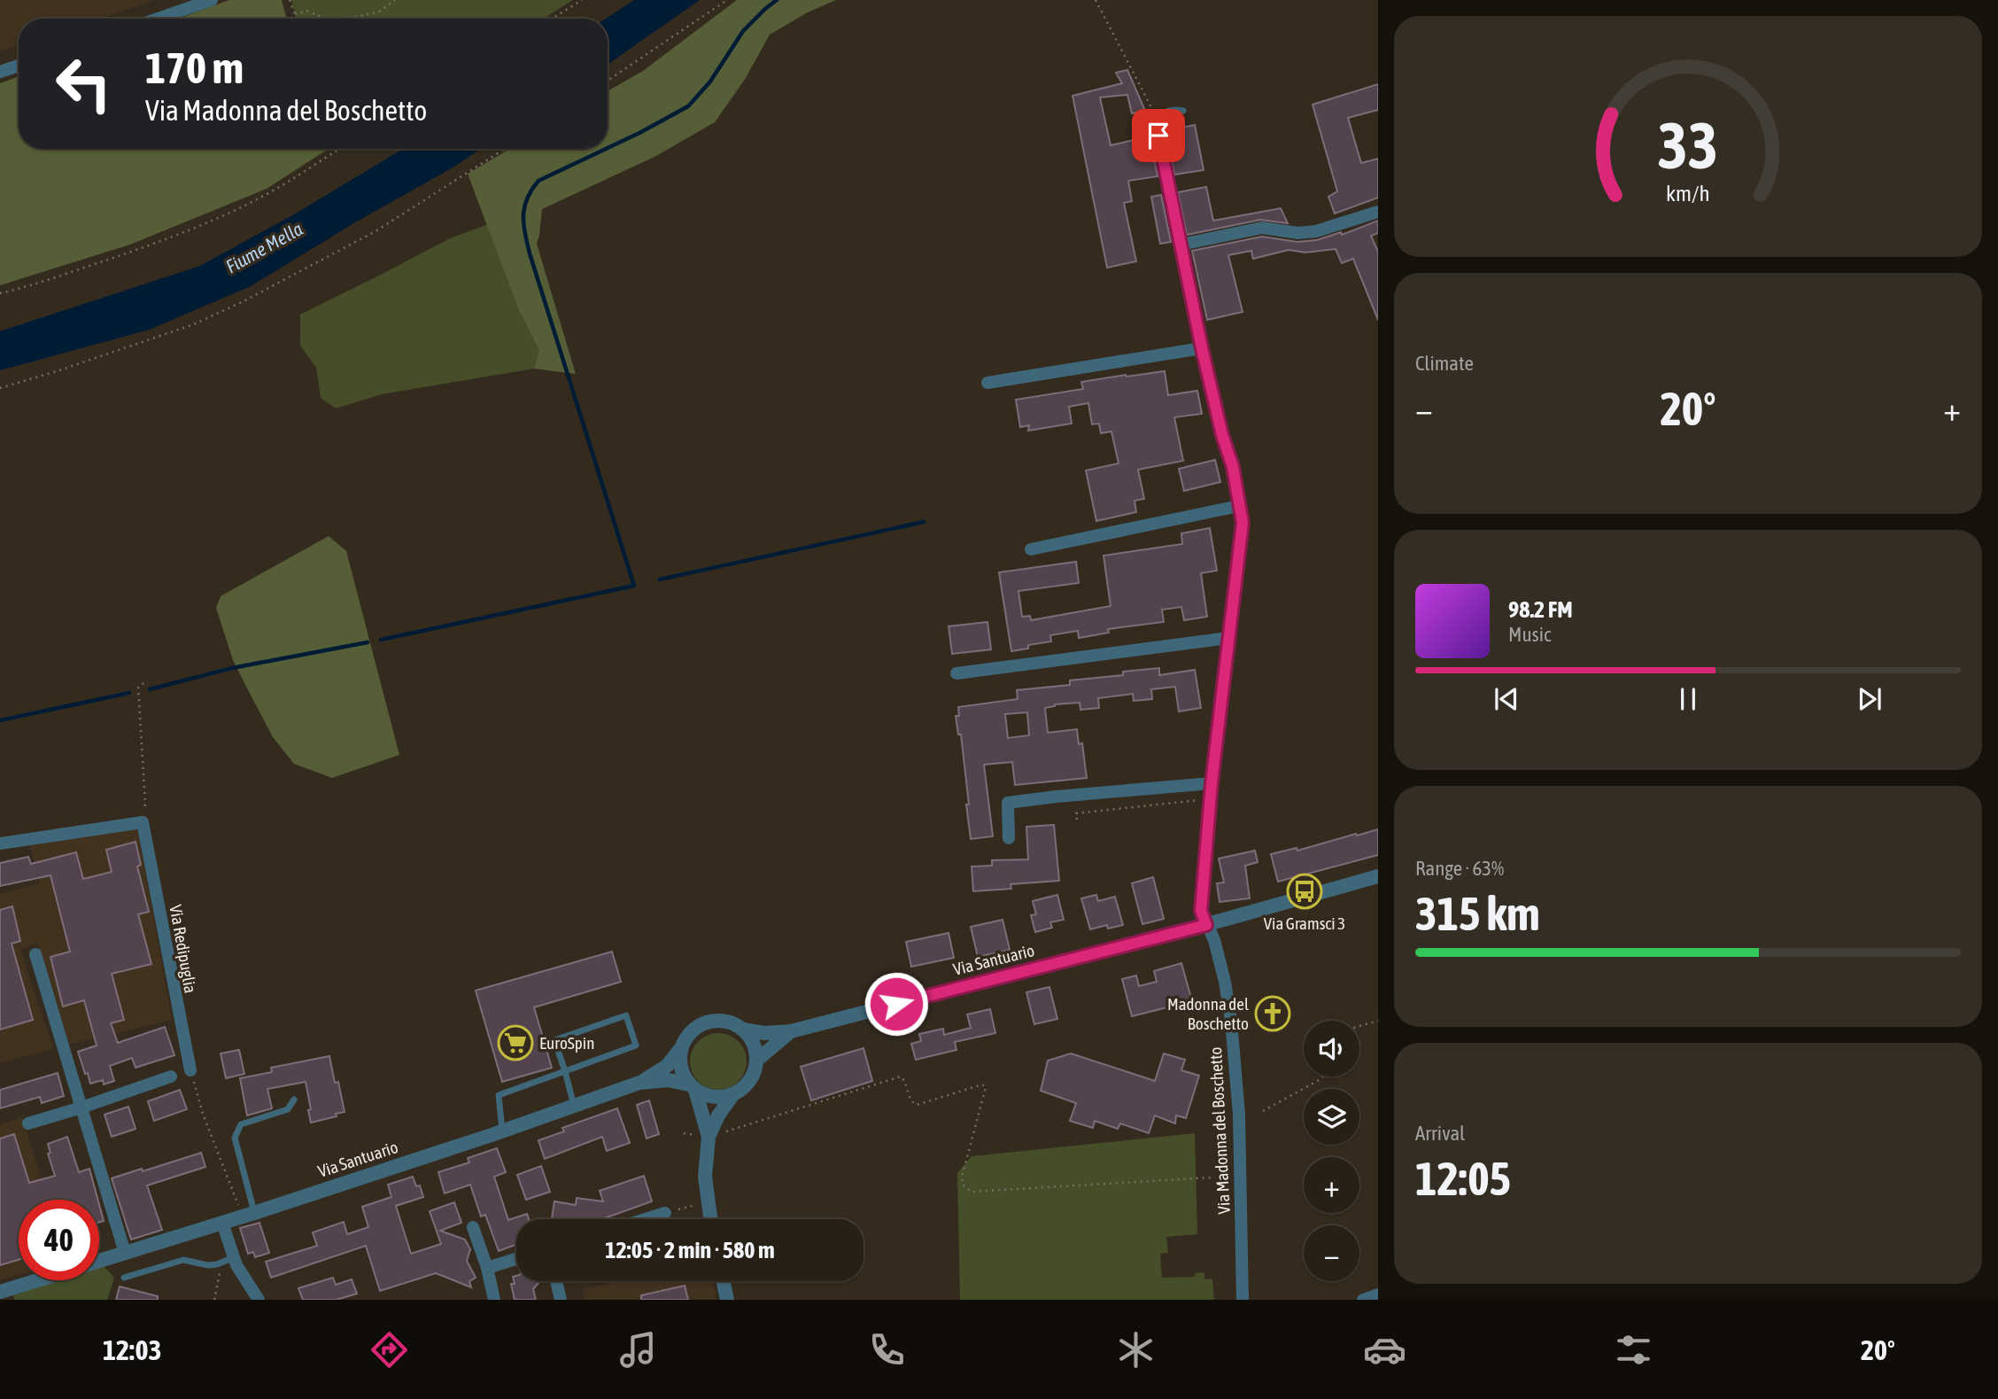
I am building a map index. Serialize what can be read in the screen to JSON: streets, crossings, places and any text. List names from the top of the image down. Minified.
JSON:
{"streets":{"street":["Via Redipuglia","Via Santuario","Via Madonna del Boschetto"]},"crossings":[["Via Santuario","Via Madonna del Boschetto"]],"water":["Fiume Mella"],"places":{"bus stop":["Via Gramsci 3"],"church":["Madonna del Boschetto"],"supermarket":["EuroSpin"]},"page":{"turn":["170 m","Via Madonna del Boschetto"],"tile":["Climate",["Range · 63%","315 km"],["Arrival","12:05"]],"heat":["−","20°","+"],"song":["98.2 FM","Music"],"map_buttons":["+","−"],"limit":"40","trip":"12:05 · 2 min · 580 m","tabs":["12:03","20°"],"gauge":["33","km/h"]}}
